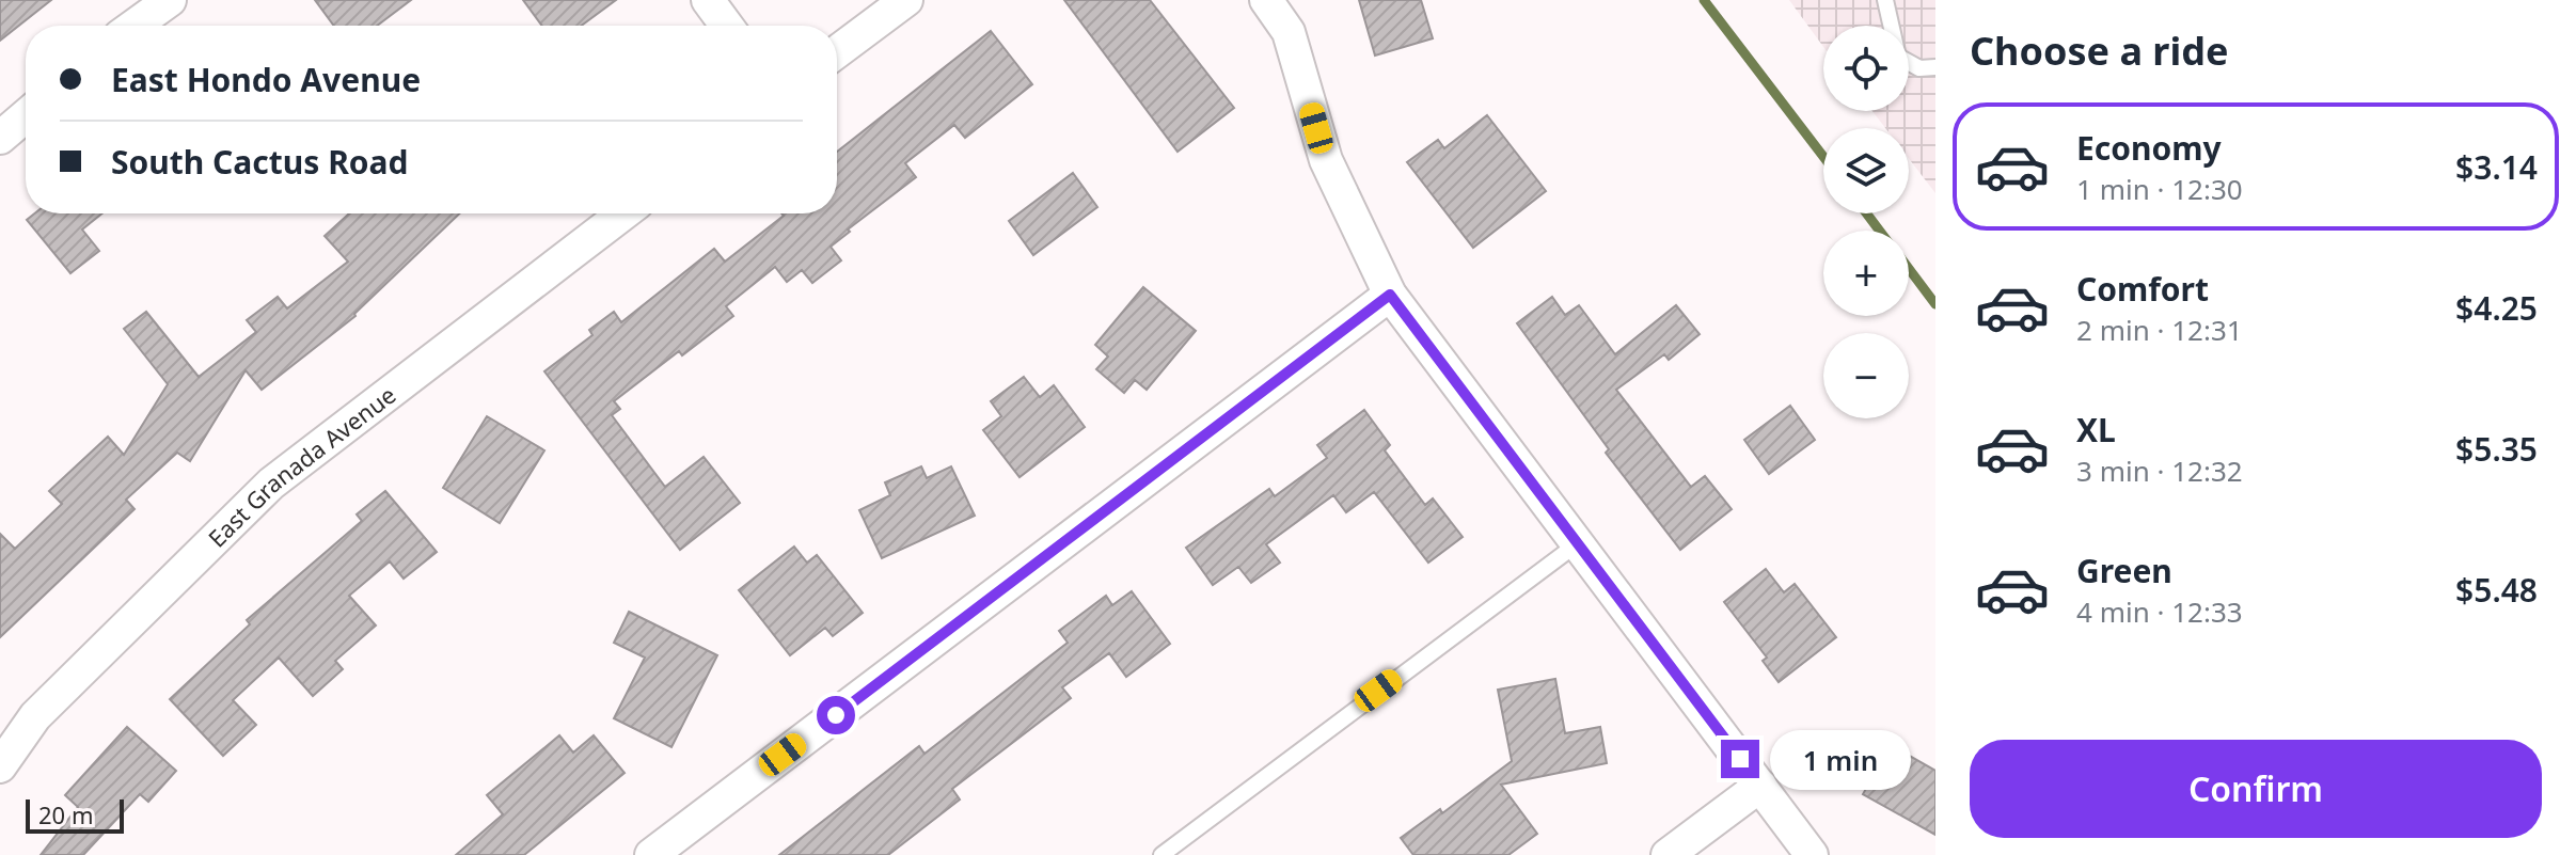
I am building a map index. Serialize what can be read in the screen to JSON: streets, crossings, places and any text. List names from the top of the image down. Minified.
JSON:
{"streets":{"street":["East Granada Avenue"]},"scale_bar":"20 m","page":{"heading":"Choose a ride","map_buttons":["+","−"],"banner":["East Hondo Avenue","South Cactus Road"],"list":[{"name":"Economy","note":"1 min · 12:30","value":"$3.14"},{"name":"Comfort","note":"2 min · 12:31","value":"$4.25"},{"name":"XL","note":"3 min · 12:32","value":"$5.35"},{"name":"Green","note":"4 min · 12:33","value":"$5.48"}],"buttons":"Confirm","bubble":"1 min","scale":"20 m"}}
